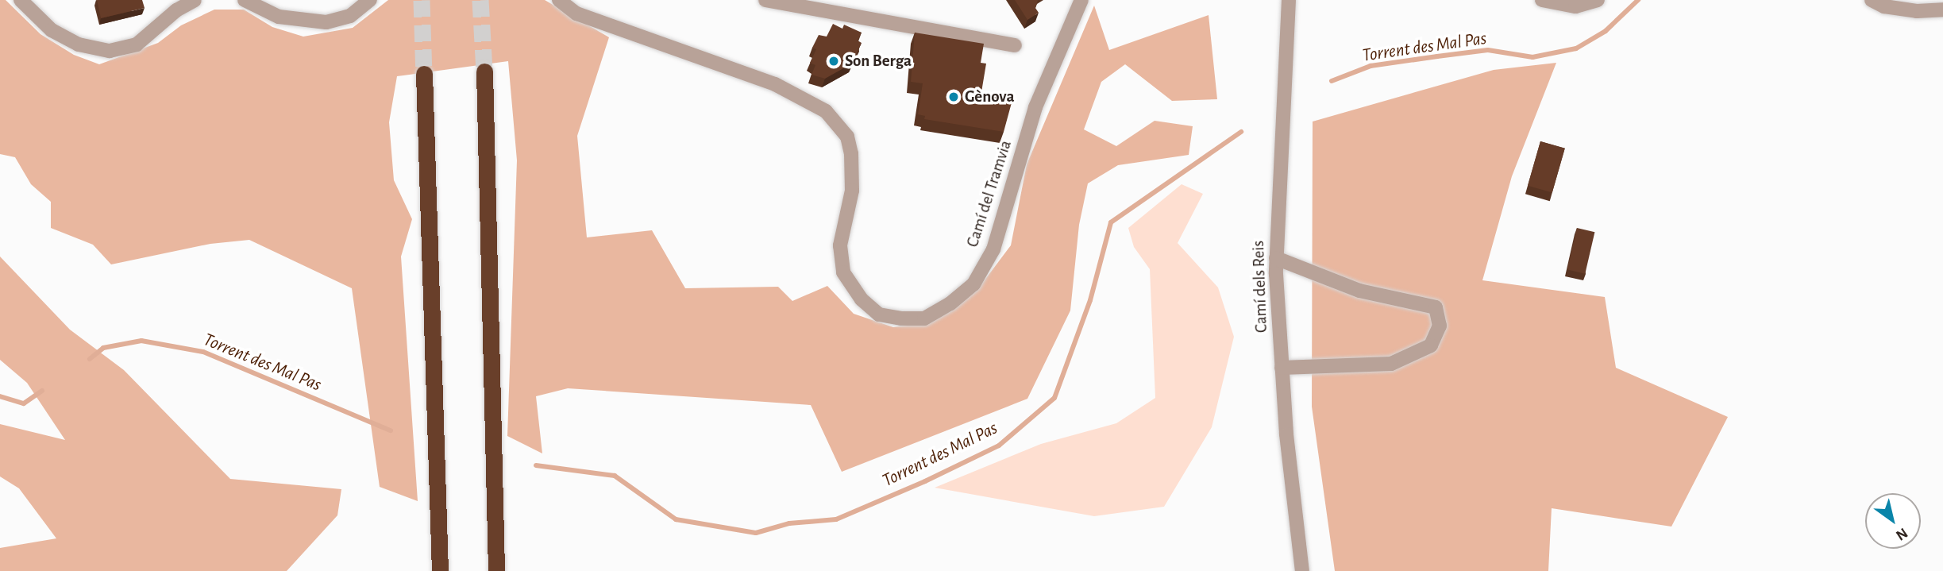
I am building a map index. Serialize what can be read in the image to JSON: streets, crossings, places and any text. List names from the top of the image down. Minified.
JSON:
{"streets":{"street":["Camí del Tramvia","Camí dels Reis"]},"water":["Torrent des Mal Pas"],"places":["Son Berga","Gènova"],"north":"bottom right"}
